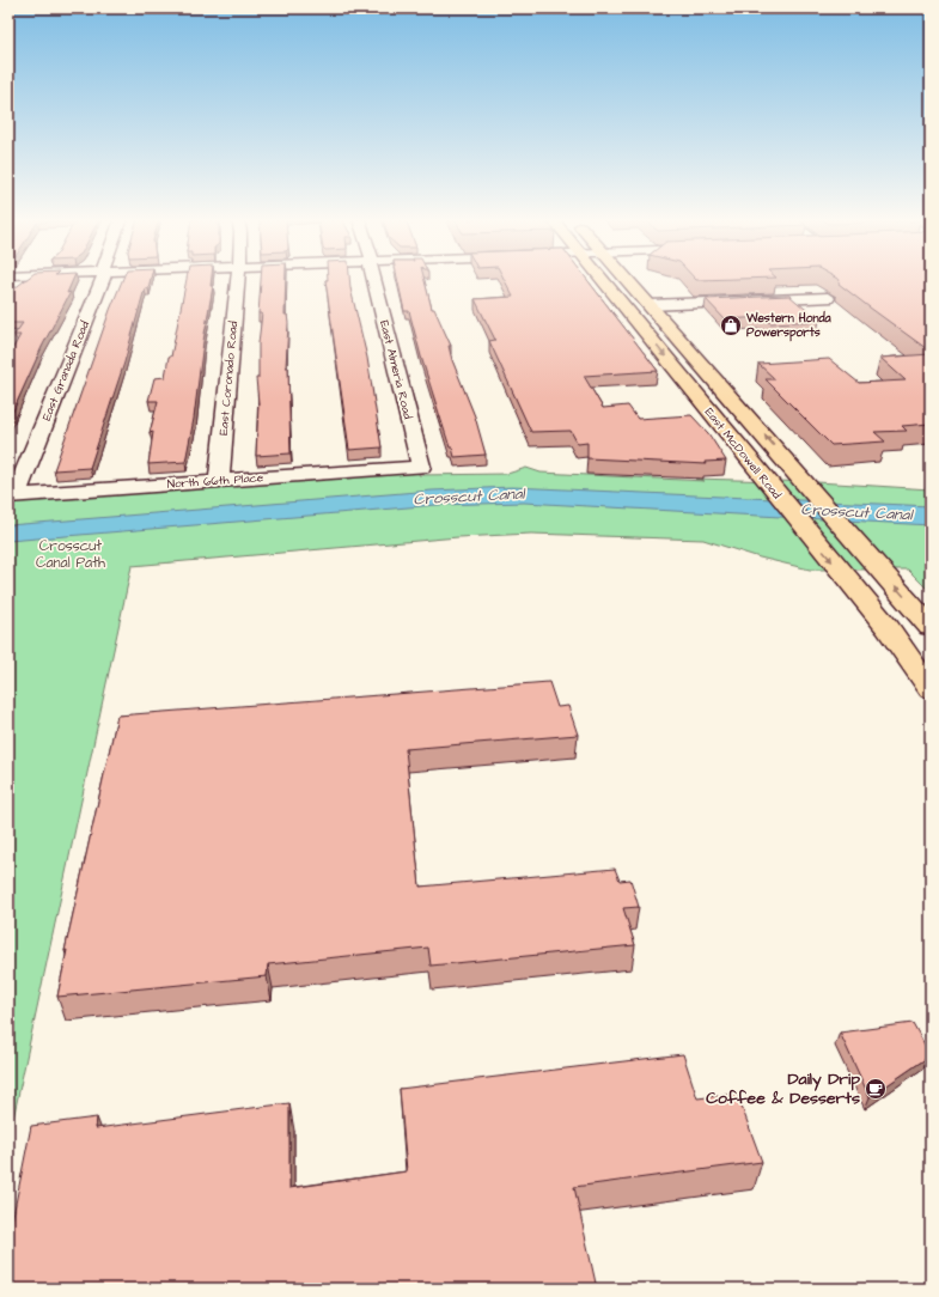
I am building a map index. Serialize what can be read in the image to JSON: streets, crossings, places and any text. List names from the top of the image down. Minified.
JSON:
{"streets":{"main road":["East McDowell Road"],"street":["East Almeria Road","East Granada Road","East Coronado Road","North 66th Place"]},"crossings":[["East Almeria Road","North 66th Place"],["East Granada Road","North 66th Place"],["East Coronado Road","North 66th Place"]],"water":["Crosscut Canal"],"parks":["Crosscut Canal Path"],"places":{"shop":["Western Honda Powersports"],"cafe":["Daily Drip Coffee & Desserts"]}}
